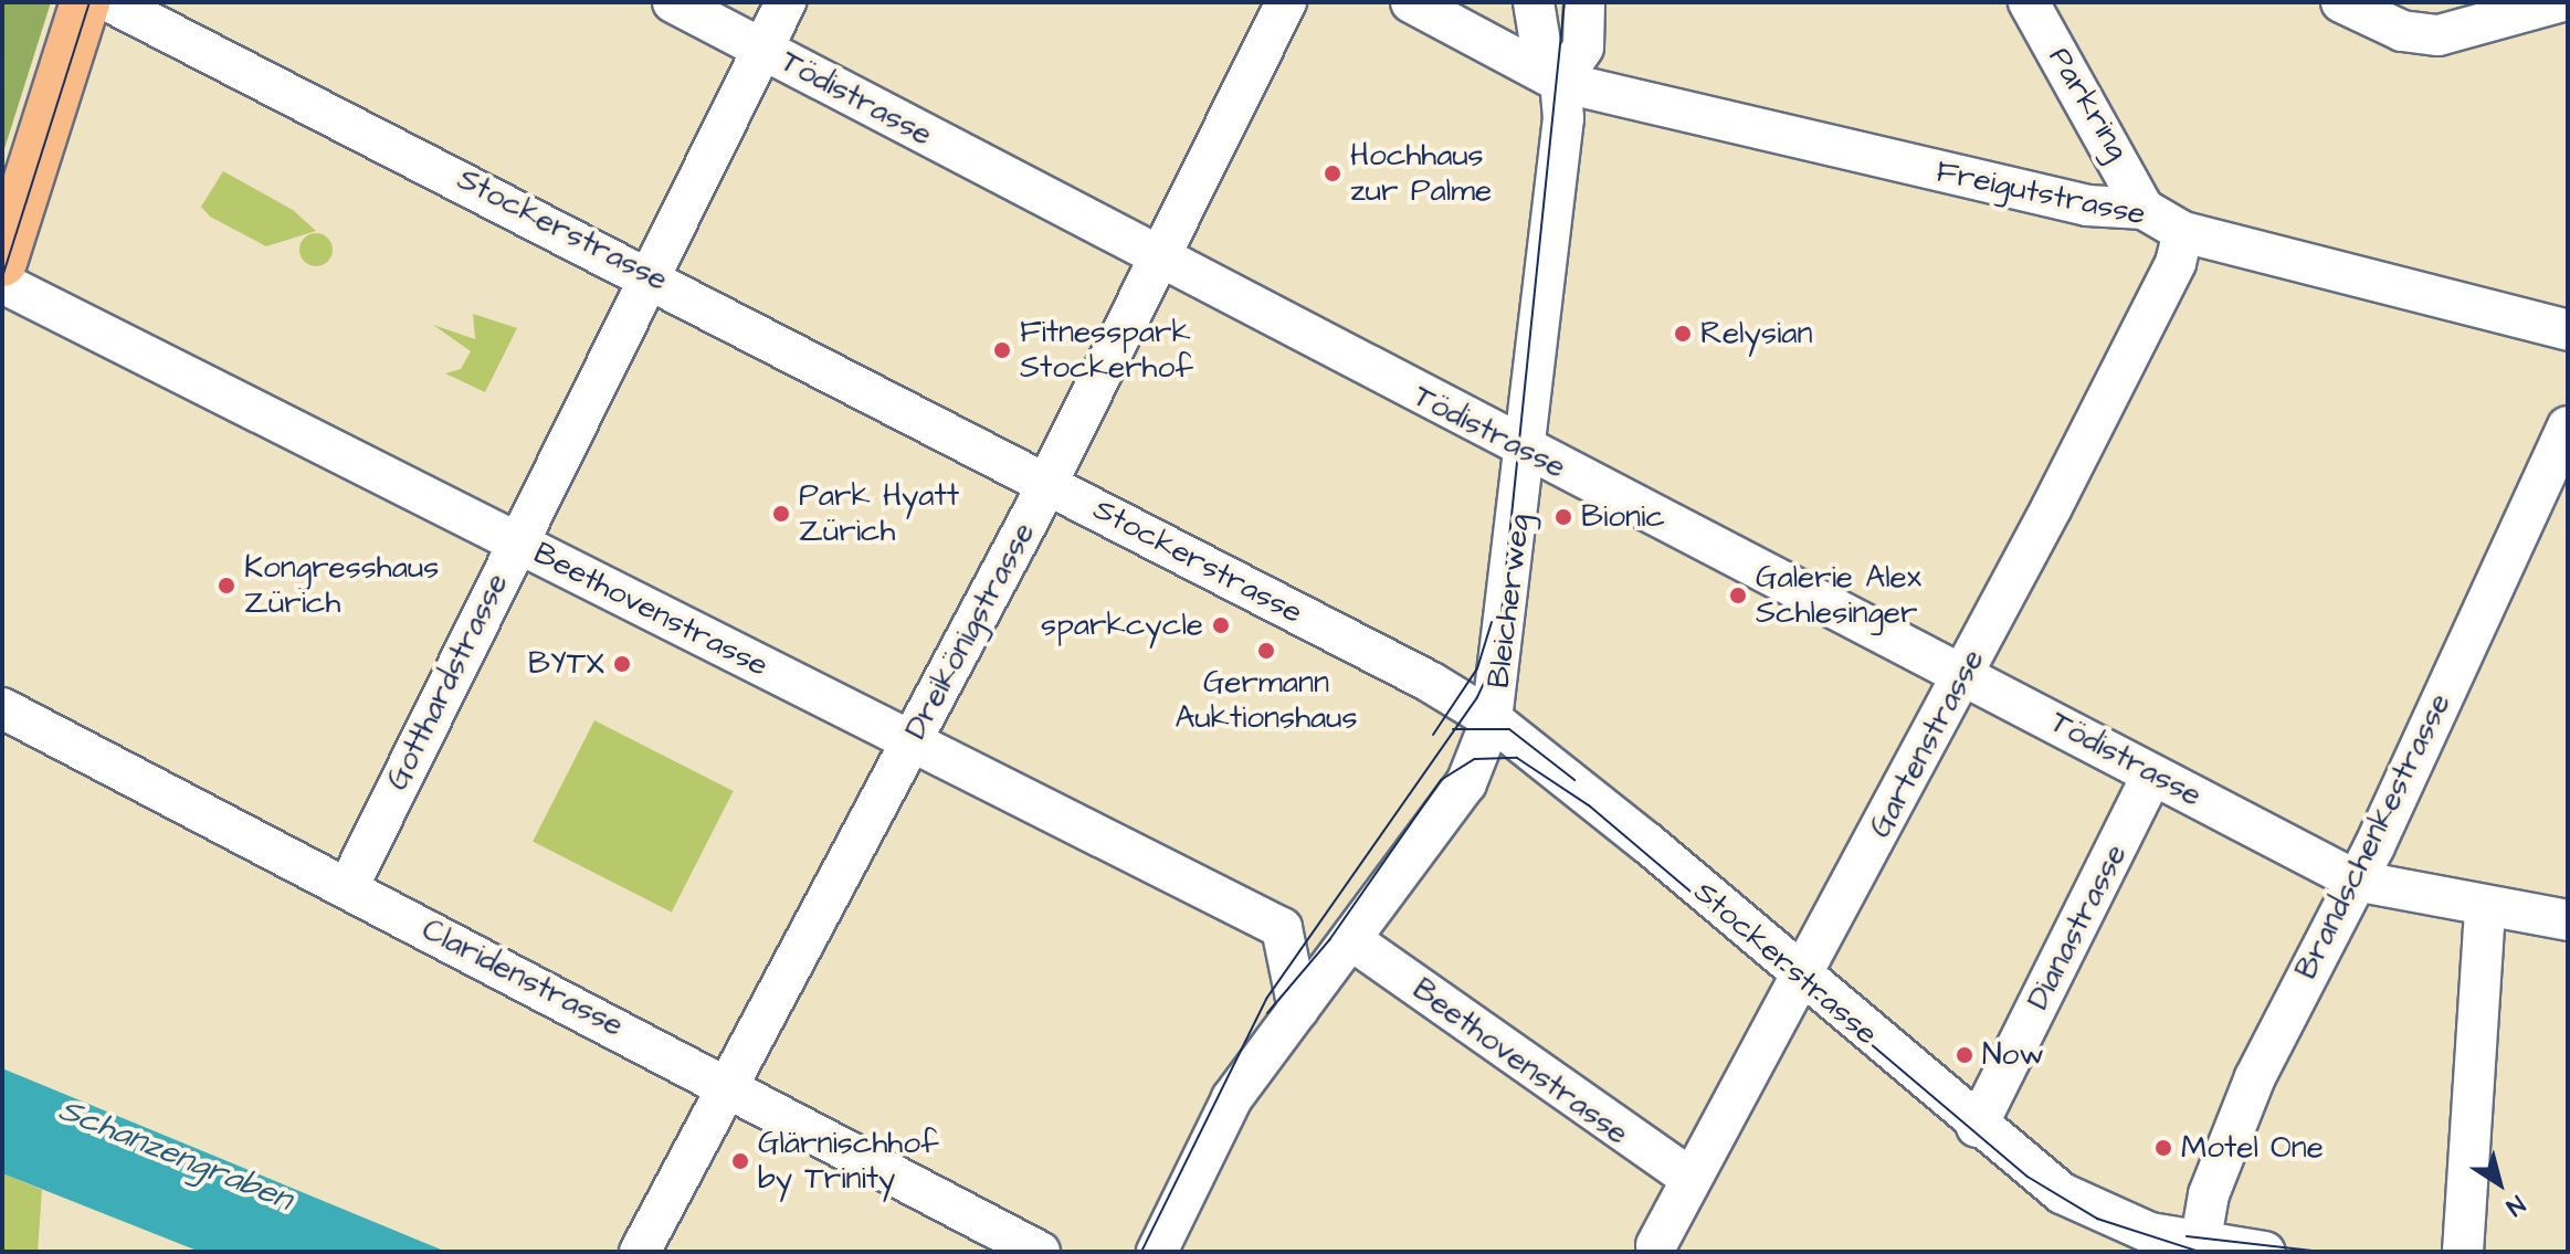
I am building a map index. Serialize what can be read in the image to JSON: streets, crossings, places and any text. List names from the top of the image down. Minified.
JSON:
{"streets":{"street":["Tödistrasse","Parkring","Freigutstrasse","Stockerstrasse","Bleicherweg","Beethovenstrasse","Dreikönigstrasse","Gotthardstrasse","Gartenstrasse","Brandschenkestrasse","Dianastrasse","Claridenstrasse"]},"crossings":[["Tödistrasse","Bleicherweg"],["Tödistrasse","Dreikönigstrasse"],["Tödistrasse","Gotthardstrasse"],["Tödistrasse","Gartenstrasse"],["Tödistrasse","Brandschenkestrasse"],["Tödistrasse","Dianastrasse"],["Parkring","Freigutstrasse"],["Freigutstrasse","Bleicherweg"],["Freigutstrasse","Gartenstrasse"],["Stockerstrasse","Bleicherweg"],["Stockerstrasse","Dreikönigstrasse"],["Stockerstrasse","Gotthardstrasse"],["Stockerstrasse","Gartenstrasse"],["Stockerstrasse","Brandschenkestrasse"],["Stockerstrasse","Dianastrasse"],["Bleicherweg","Beethovenstrasse"],["Beethovenstrasse","Dreikönigstrasse"],["Beethovenstrasse","Gotthardstrasse"],["Beethovenstrasse","Gartenstrasse"],["Dreikönigstrasse","Claridenstrasse"],["Gotthardstrasse","Claridenstrasse"]],"water":["Schanzengraben"],"places":["Hochhaus zur Palme","Relysian","Fitnesspark Stockerhof","Park Hyatt Zürich","Bionic","Kongresshaus Zürich","Galerie Alex Schlesinger","sparkcycle","Germann Auktionshaus","BYTX","Now","Motel One","Glärnischhof by Trinity"],"north":"bottom right"}
